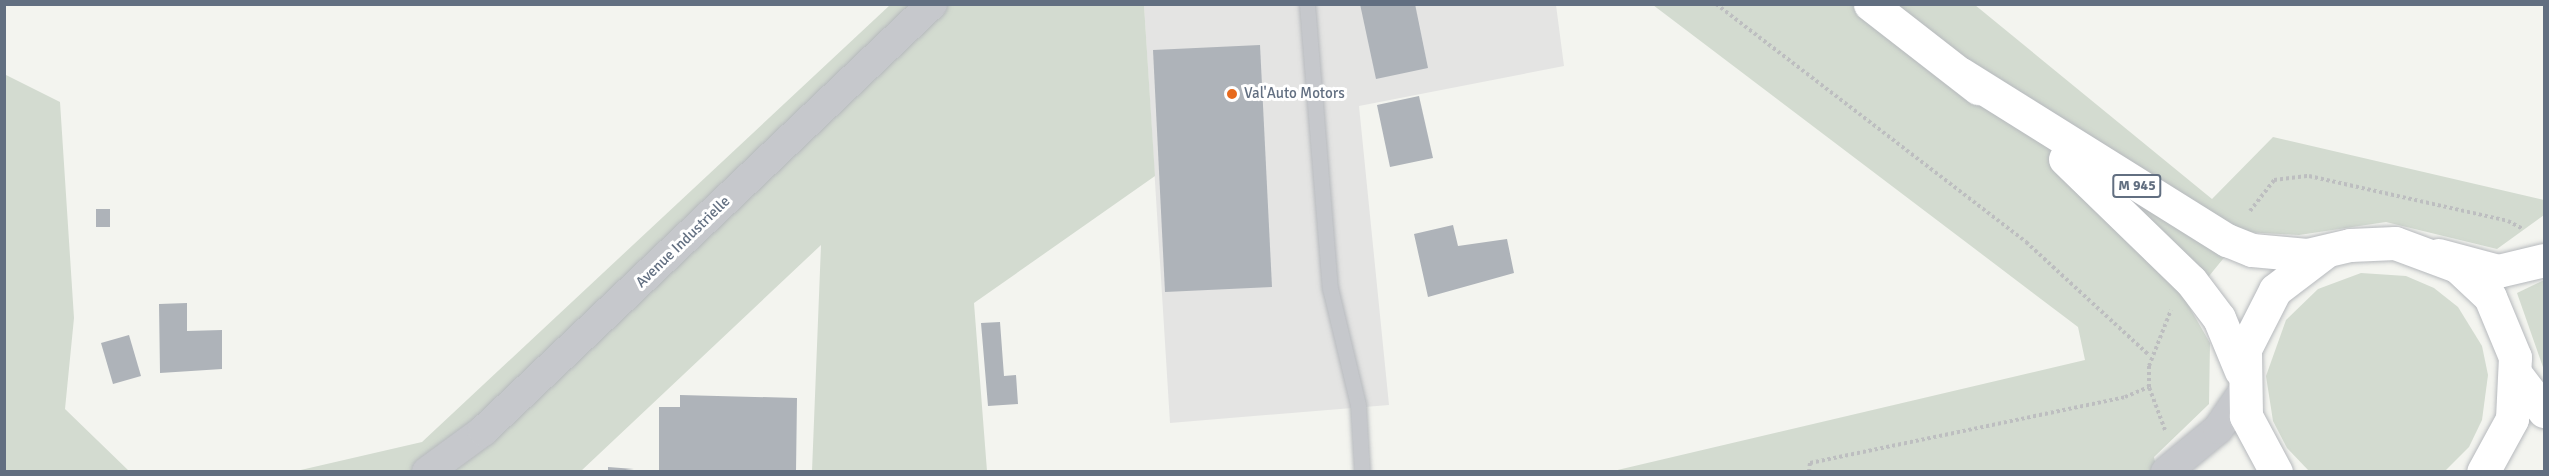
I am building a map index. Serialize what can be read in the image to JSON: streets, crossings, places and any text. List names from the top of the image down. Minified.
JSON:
{"streets":{"main road":["M 945"],"street":["Avenue Industrielle"]},"places":["Val'Auto Motors"]}
